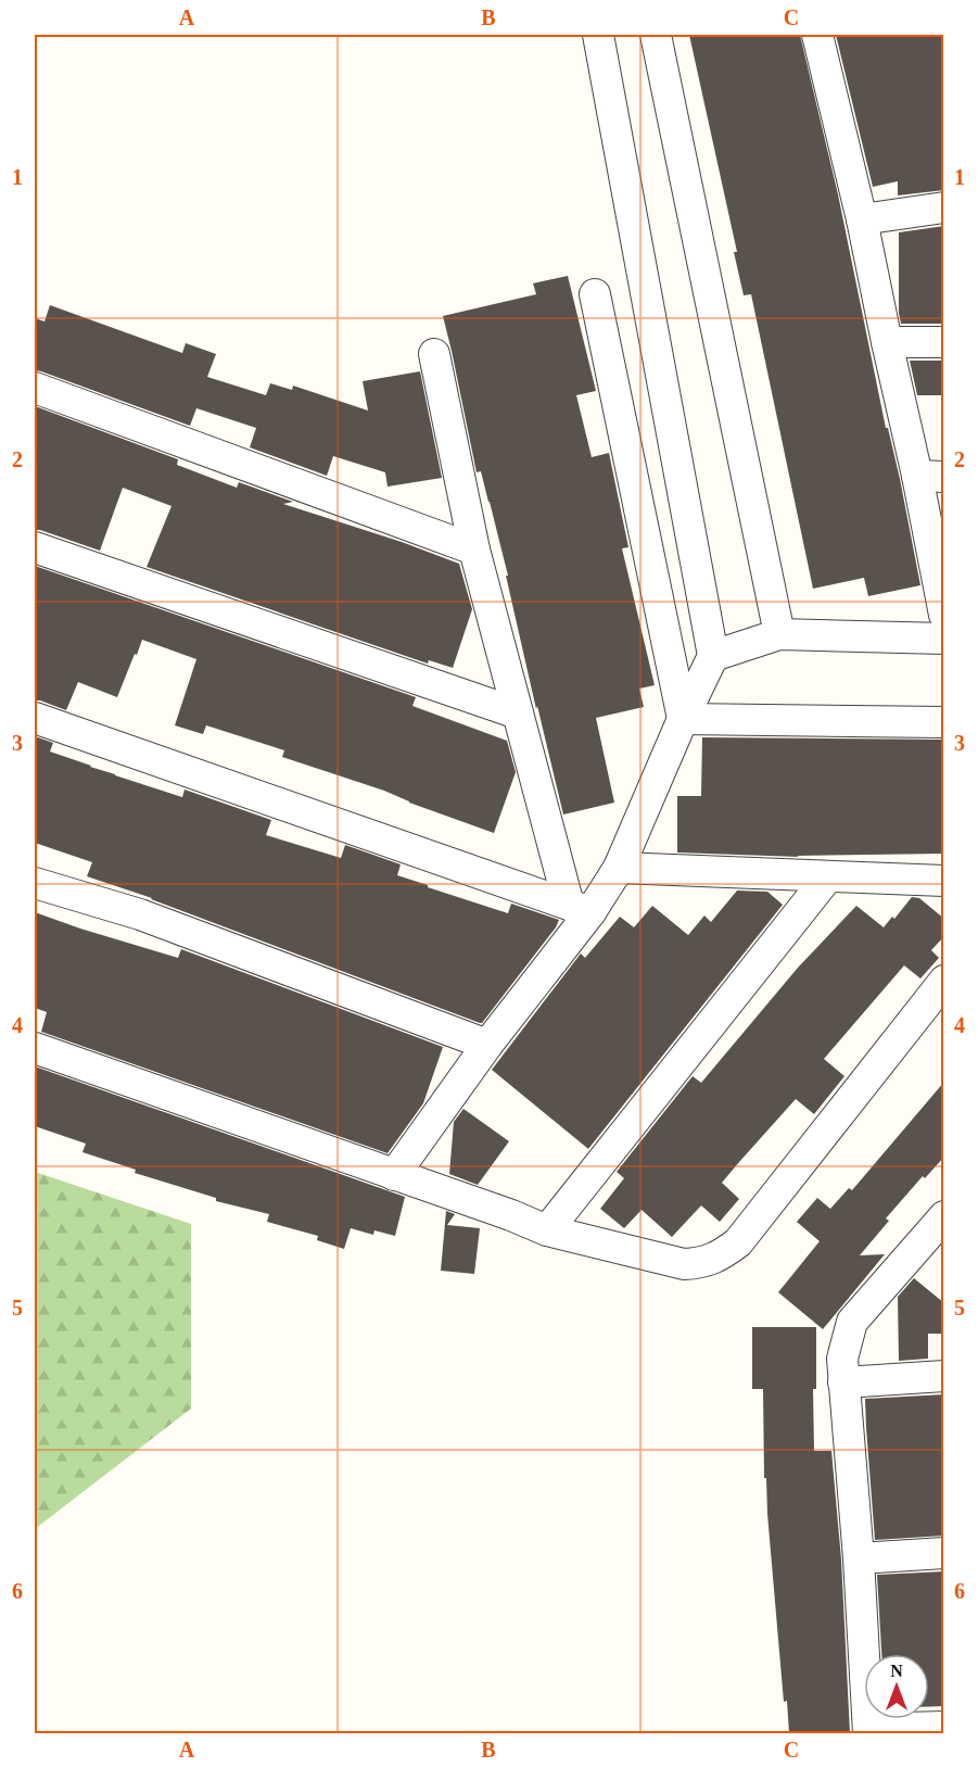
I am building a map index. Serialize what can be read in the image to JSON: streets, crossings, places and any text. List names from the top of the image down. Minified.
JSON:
{"north":"top","grid":{"columns":["A","B","C"],"rows":["1","2","3","4","5","6"]}}
